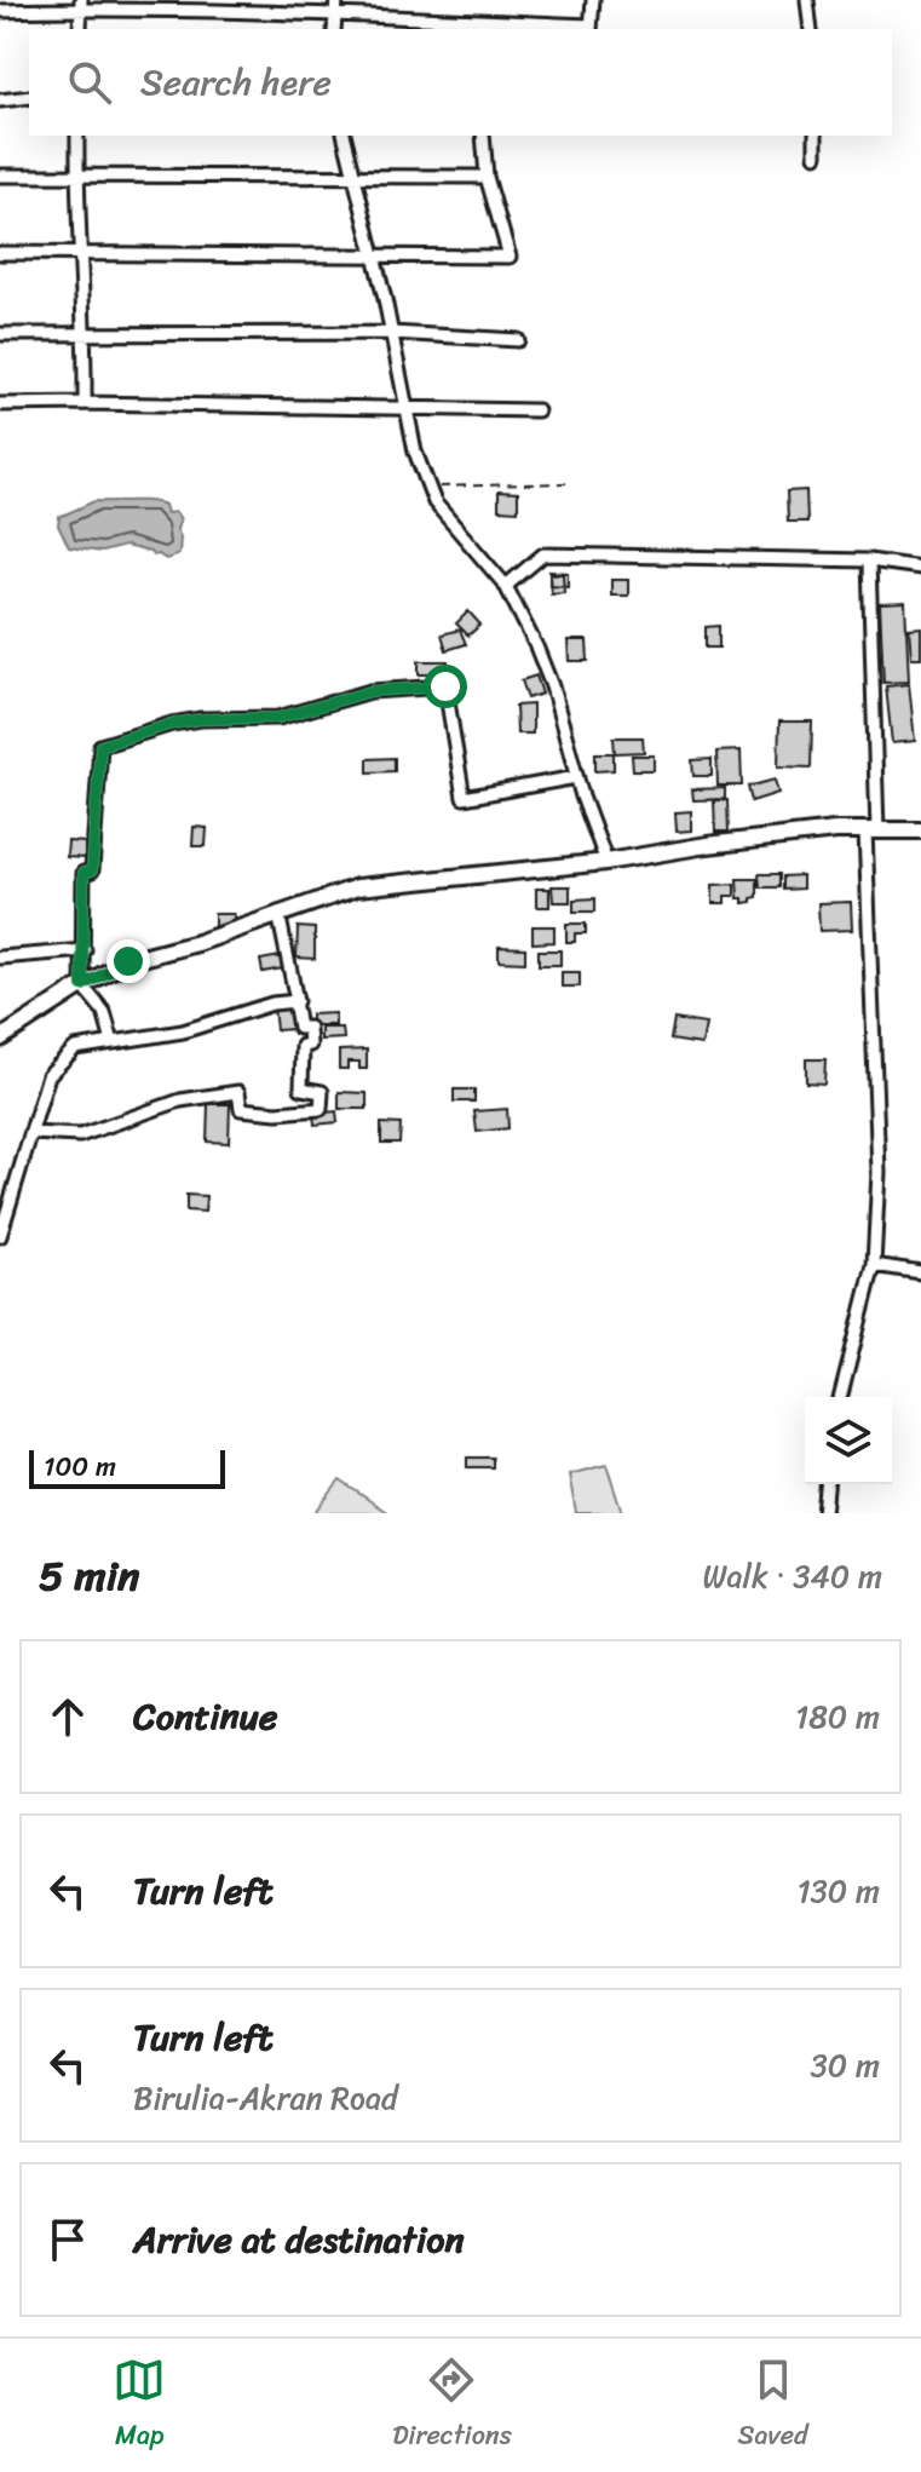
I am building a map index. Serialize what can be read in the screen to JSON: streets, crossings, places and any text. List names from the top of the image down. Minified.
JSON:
{"scale_bar":"100 m","page":{"search":"Search here","scale":"100 m","heading":["5 min","Walk · 340 m"],"list":[["Continue","180 m"],["Turn left","130 m"],["Turn left","Birulia-Akran Road","30 m"],"Arrive at destination"],"nav":["Map","Directions","Saved"]}}
